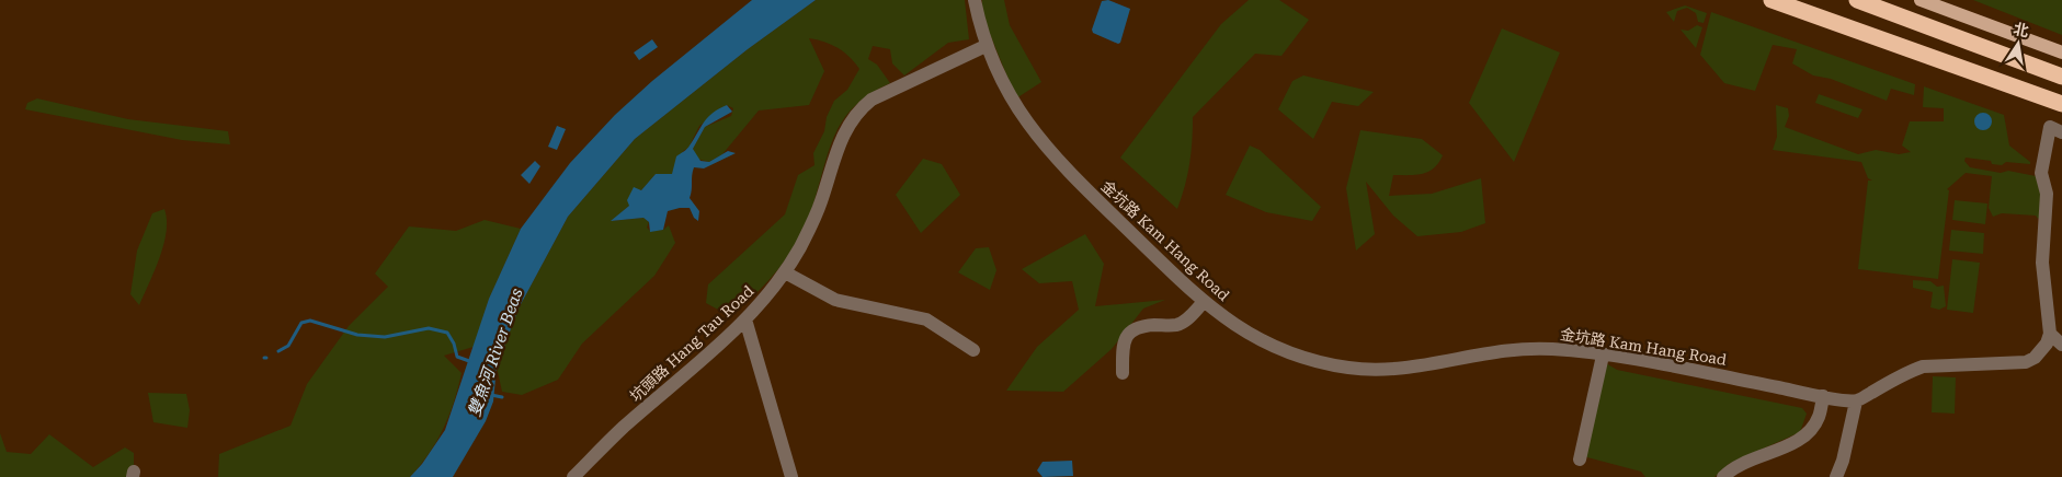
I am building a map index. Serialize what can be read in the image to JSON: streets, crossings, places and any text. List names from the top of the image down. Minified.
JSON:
{"streets":{"street":["金坑路 Kam Hang Road","坑頭路 Hang Tau Road"]},"crossings":[["金坑路 Kam Hang Road","坑頭路 Hang Tau Road"]],"water":["雙魚河 River Beas"],"north":"top"}
